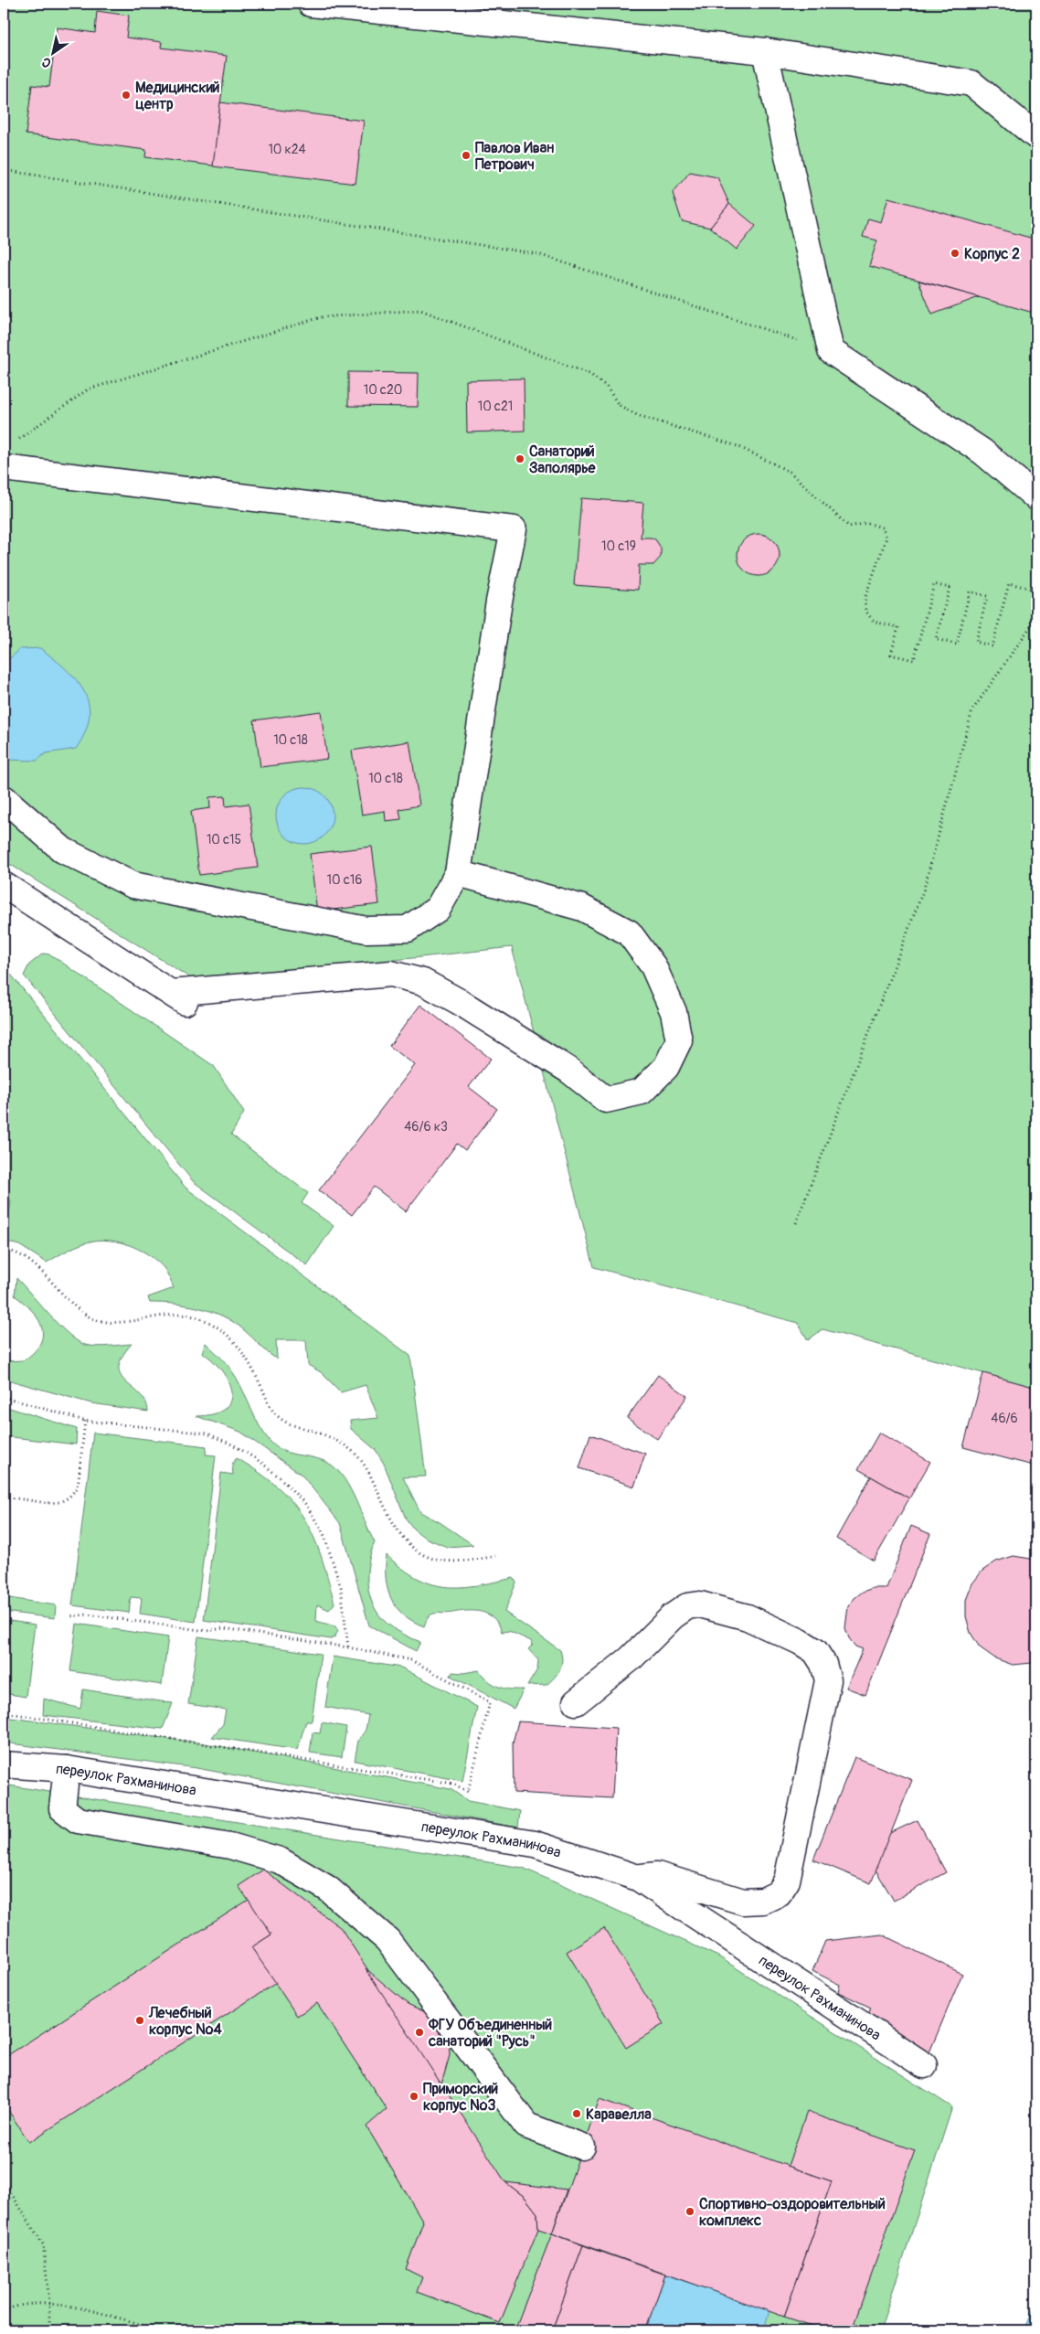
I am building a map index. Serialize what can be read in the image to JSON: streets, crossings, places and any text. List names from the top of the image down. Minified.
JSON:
{"streets":{"lane":["переулок Рахманинова"]},"places":["Медицинский центр","Павлов Иван Петрович","Корпус 2","Санаторий Заполярье","Лечебный корпус №4","ФГУ Объединенный санаторий \"Русь\"","Приморский корпус №3","Каравелла","Спортивно-оздоровительный комплекс"],"house_numbers":["10 к24","10 с20","10 с21","10 с19","10 с18","10 с18","10 с15","10 с16","46/6 к3","46/6"],"north":"bottom left"}
